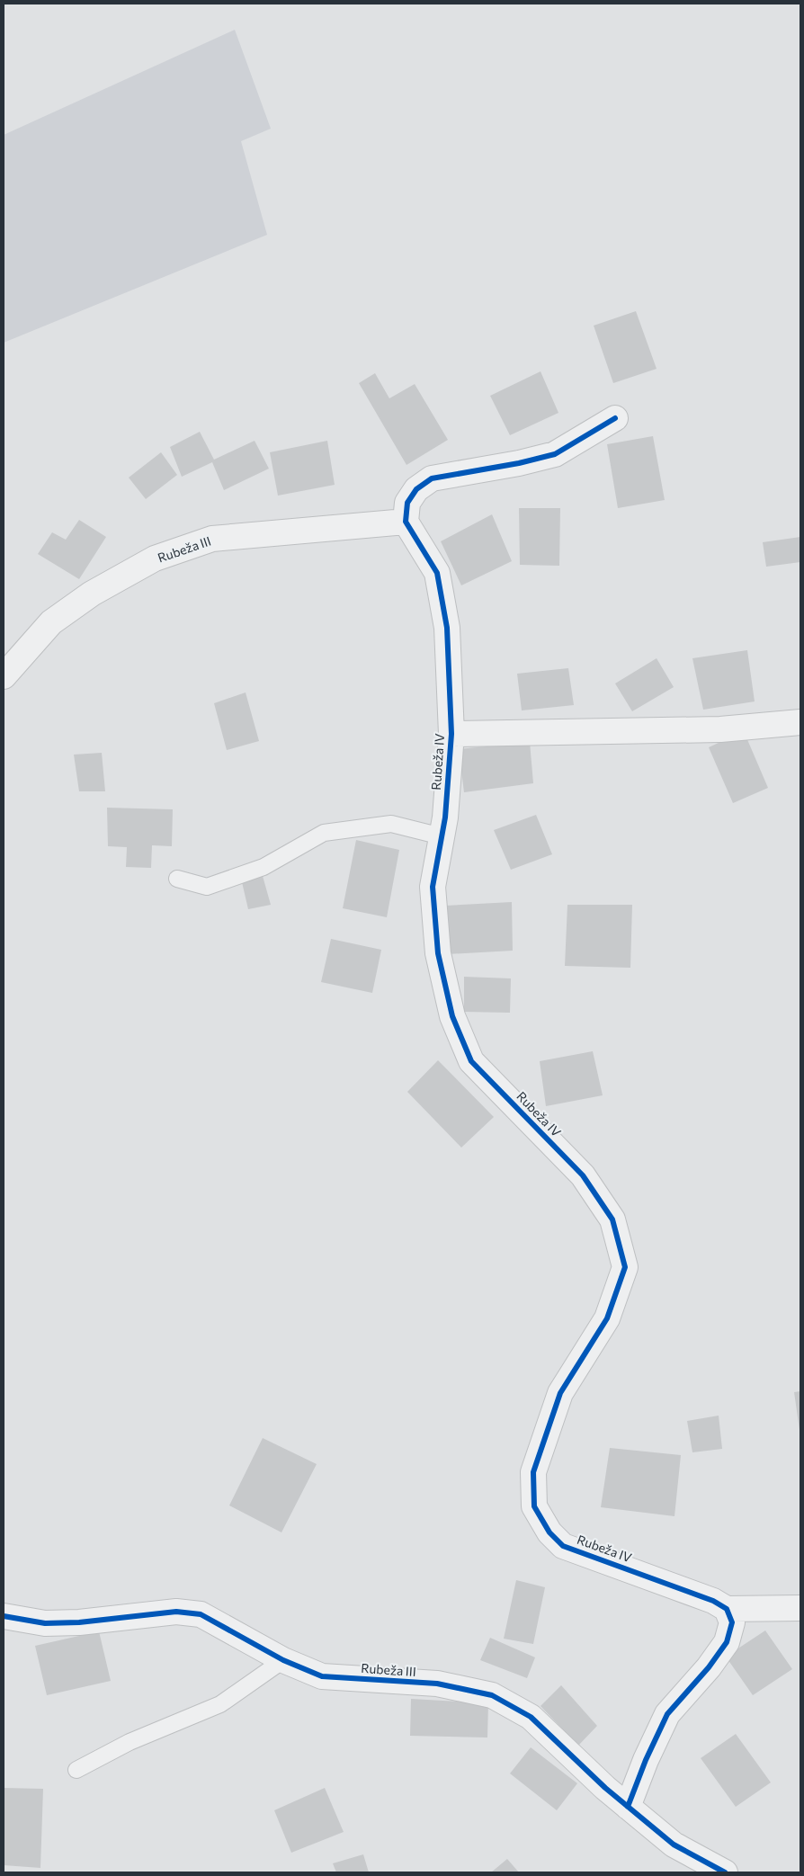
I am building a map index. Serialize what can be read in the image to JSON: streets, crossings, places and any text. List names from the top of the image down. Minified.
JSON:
{"streets":{"street":["Rubeža III","Rubeža IV"]},"crossings":[["Rubeža III","Rubeža IV"]]}
